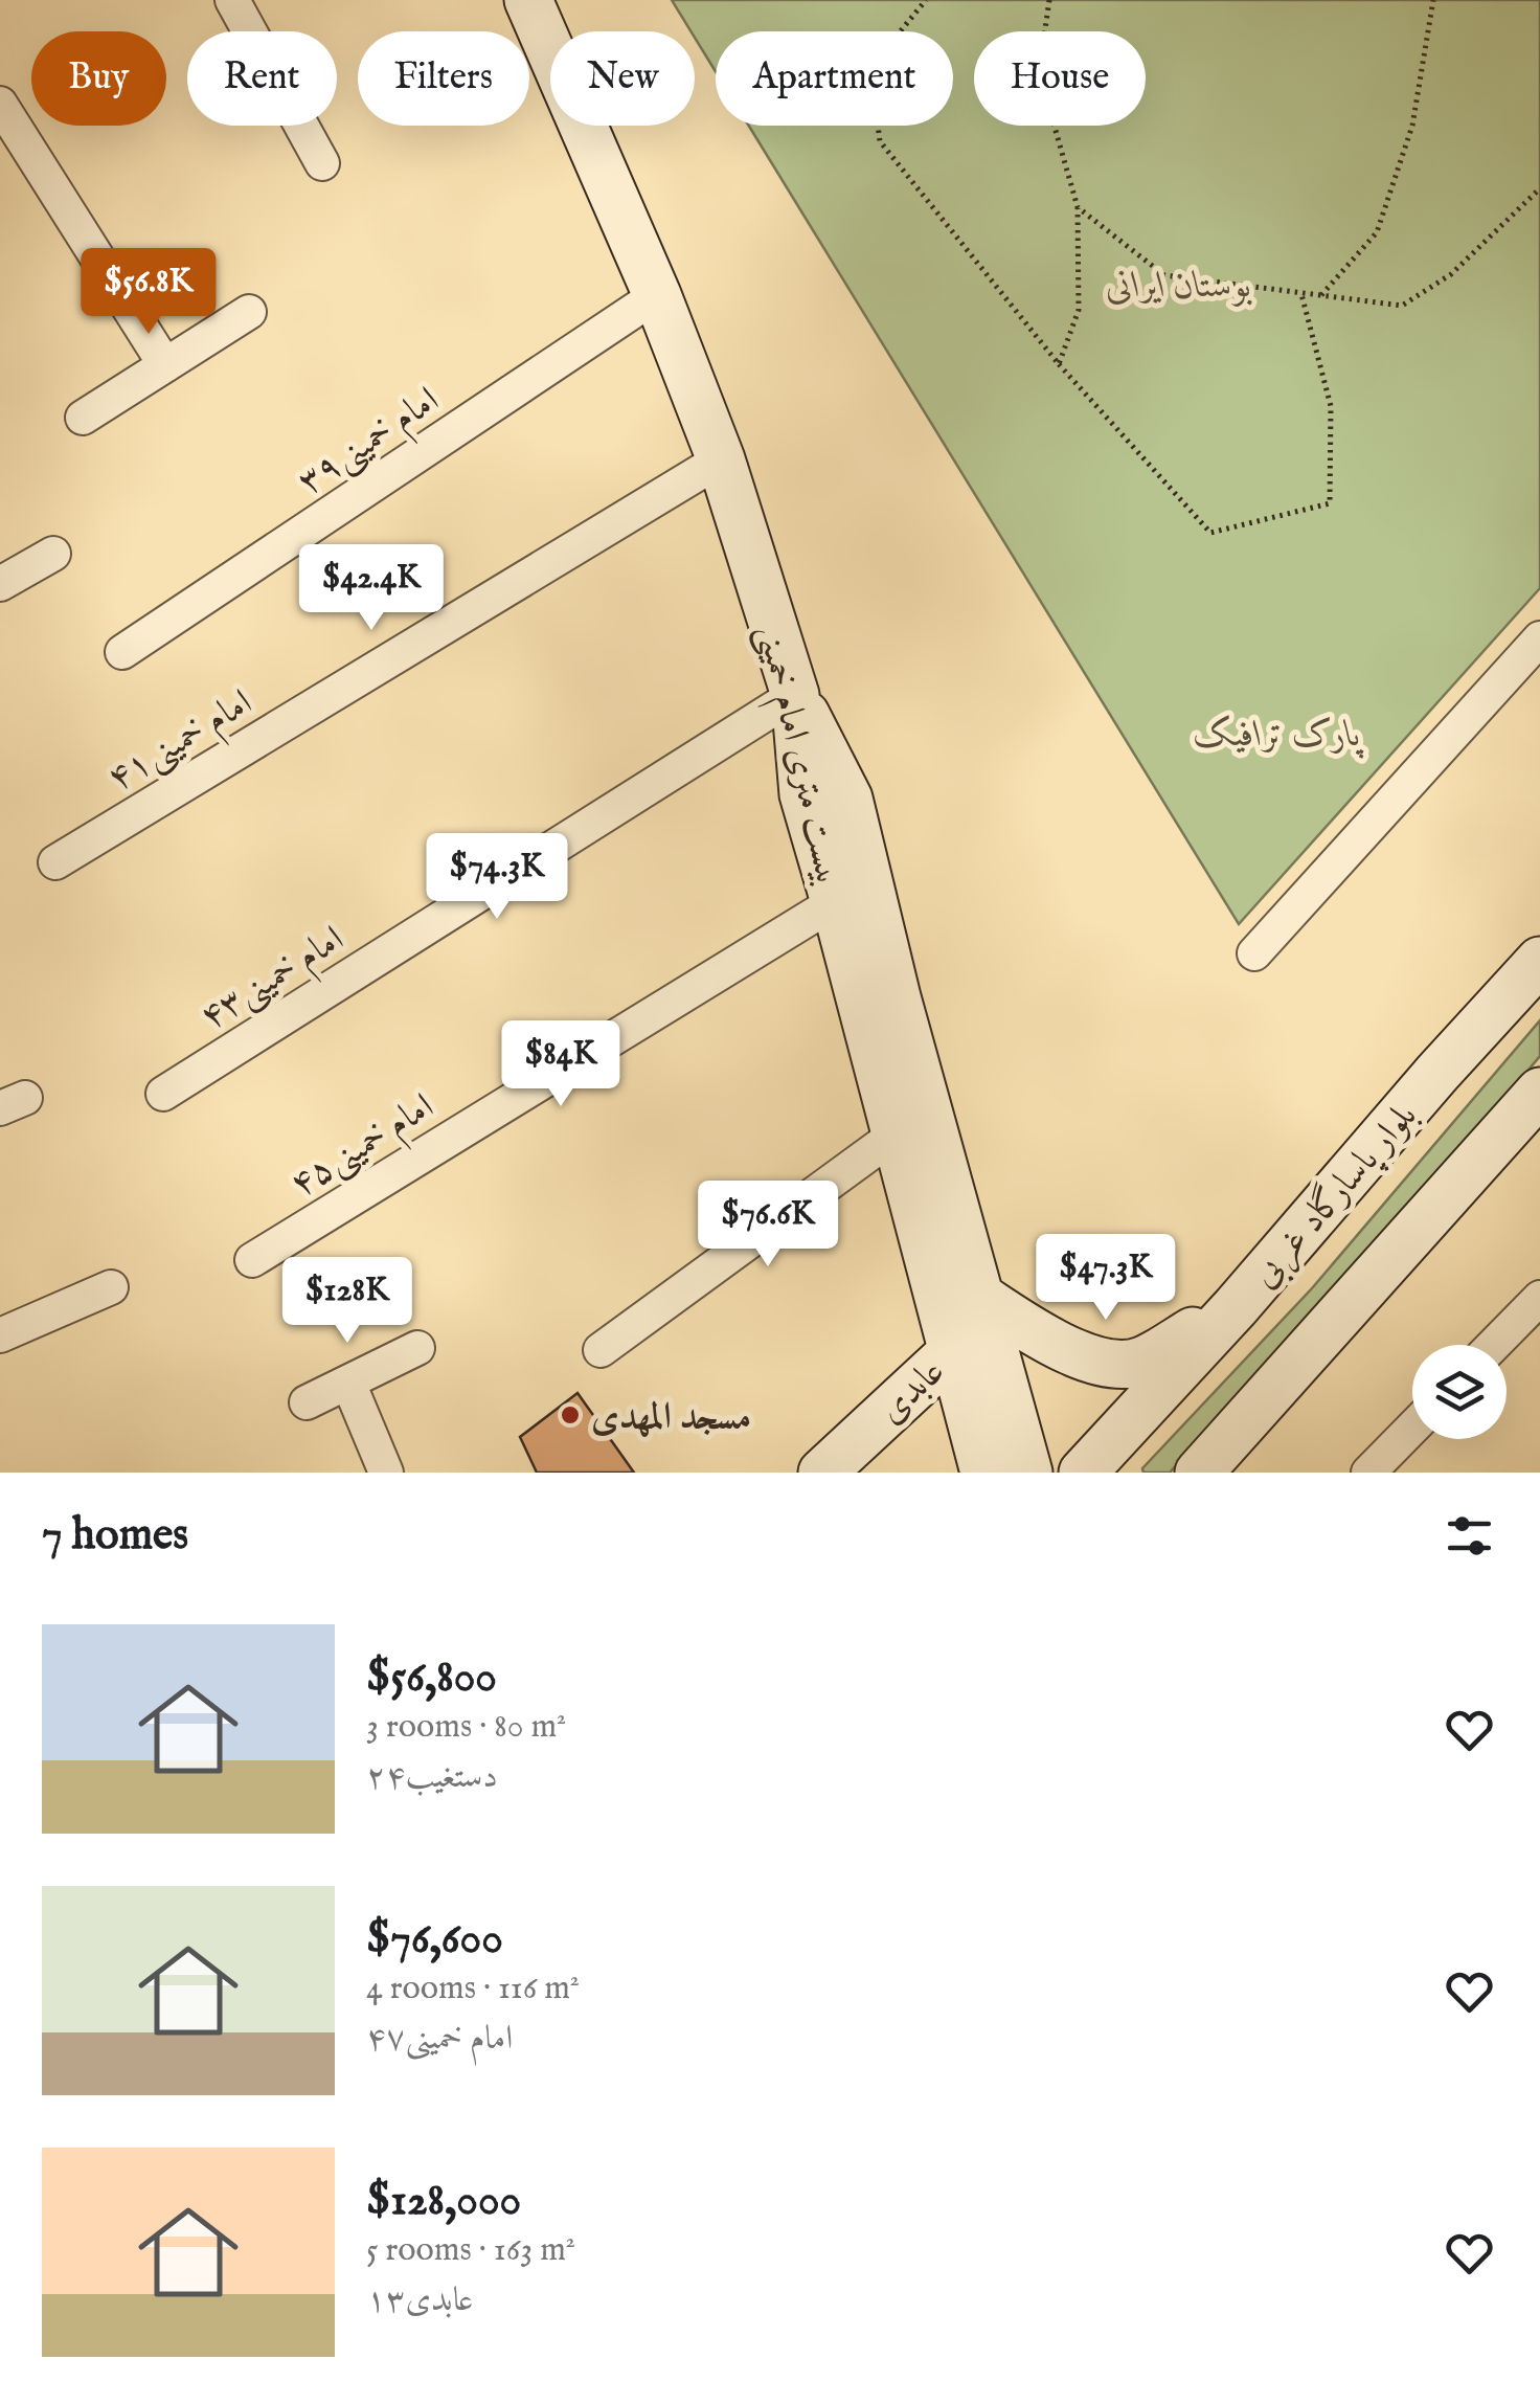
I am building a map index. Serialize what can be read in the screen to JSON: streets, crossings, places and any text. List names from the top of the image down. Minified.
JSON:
{"streets":{"main road":["بیست متری امام خمینی","بلوار پاسارگاد غربی","عابدی"],"street":["امام خمینی۳۹","امام خمینی۴۱","امام خمینی۴۳","امام خمینی۴۵"]},"crossings":[["امام خمینی۳۹","بیست متری امام خمینی"],["امام خمینی۴۱","بیست متری امام خمینی"],["بیست متری امام خمینی","امام خمینی۴۳"],["بیست متری امام خمینی","امام خمینی۴۵"],["بیست متری امام خمینی","عابدی"]],"parks":["بوستان ایرانی","پارک ترافیک"],"places":["مسجد المهدی"],"page":{"chip":["Buy","Rent","Filters","New","Apartment","House"],"price":["$56.8K","$42.4K","$74.3K","$84K","$76.6K","$47.3K","$128K"],"heading":"7 homes","list":[{"name":"$56,800","note":"3 rooms · 80 m² · دستغیب۲۴"},{"name":"$76,600","note":"4 rooms · 116 m² · امام خمینی۴۷"},{"name":"$128,000","note":"5 rooms · 163 m² · عابدی۱۳"}]}}
